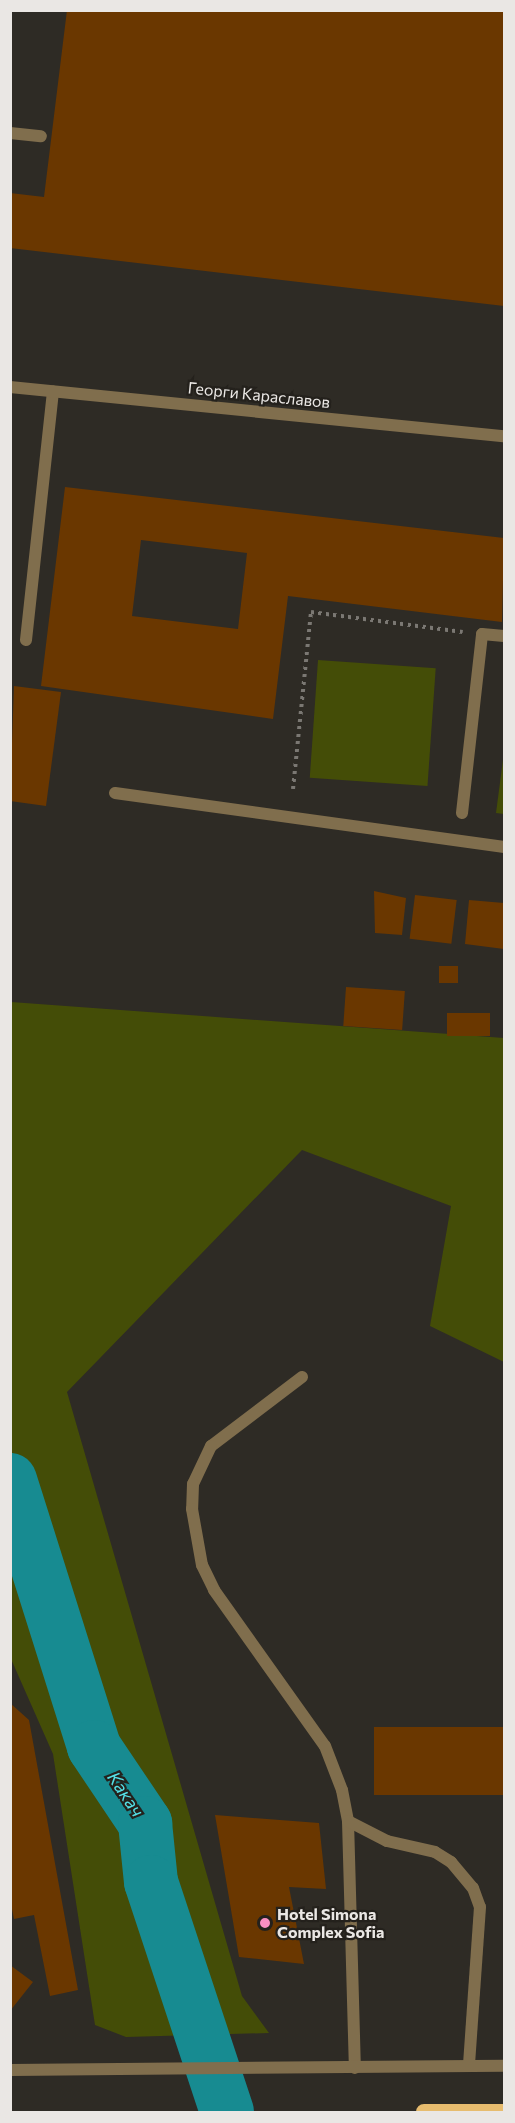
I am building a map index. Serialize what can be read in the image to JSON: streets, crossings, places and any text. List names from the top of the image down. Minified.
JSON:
{"streets":{"street":["Георги Караславов"]},"water":["Какач"],"places":["Hotel Simona Complex Sofia"]}
